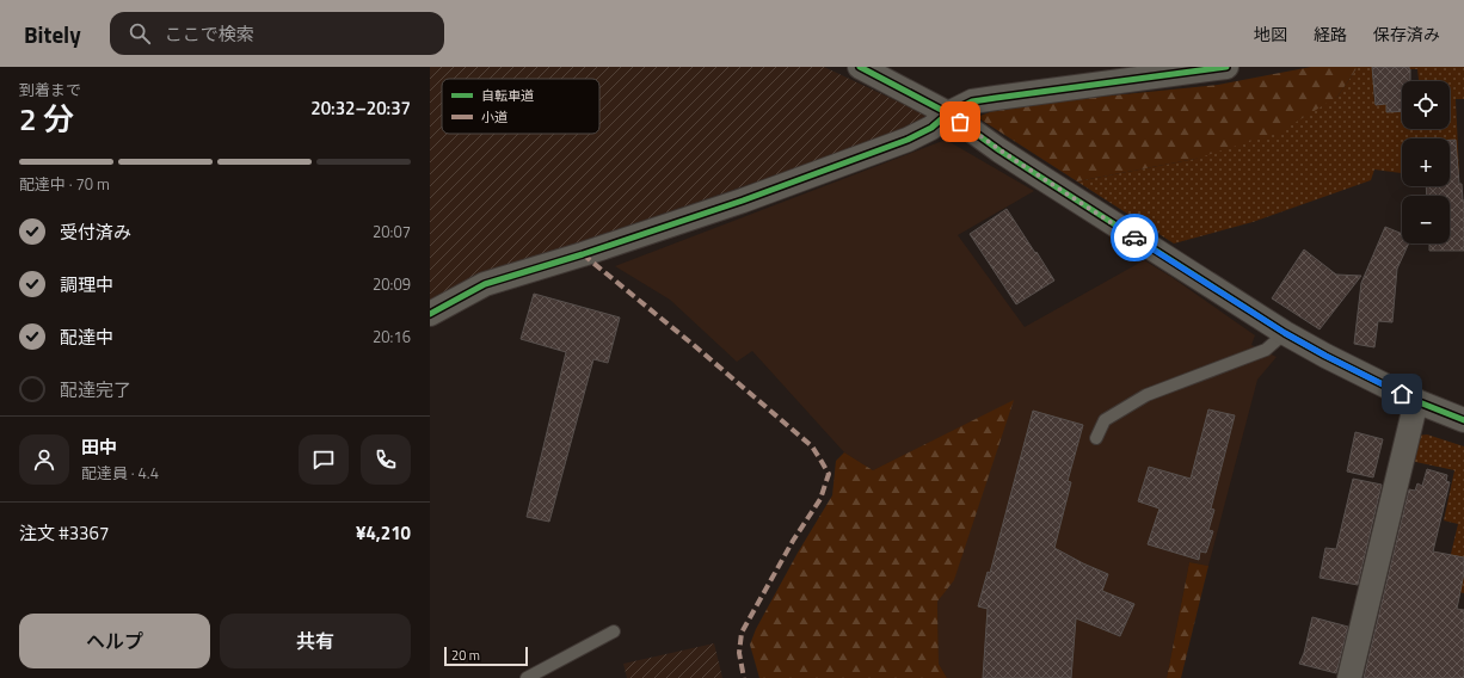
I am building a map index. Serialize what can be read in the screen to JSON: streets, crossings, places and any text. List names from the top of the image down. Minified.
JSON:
{"legend":["自転車道","小道"],"scale_bar":"20 m","page":{"header":"Bitely","search":"ここで検索","nav":["地図","経路","保存済み"],"heading":["2 分","到着まで","20:32–20:37"],"panel":["田中","配達員 · 4.4","注文 #3367","¥4,210"],"map_buttons":["+","−"],"bar":"配達中 · 70 m","list":[["受付済み","20:07"],["調理中","20:09"],["配達中","20:16"],"配達完了"],"buttons":["ヘルプ","共有"],"scale":"20 m"}}
